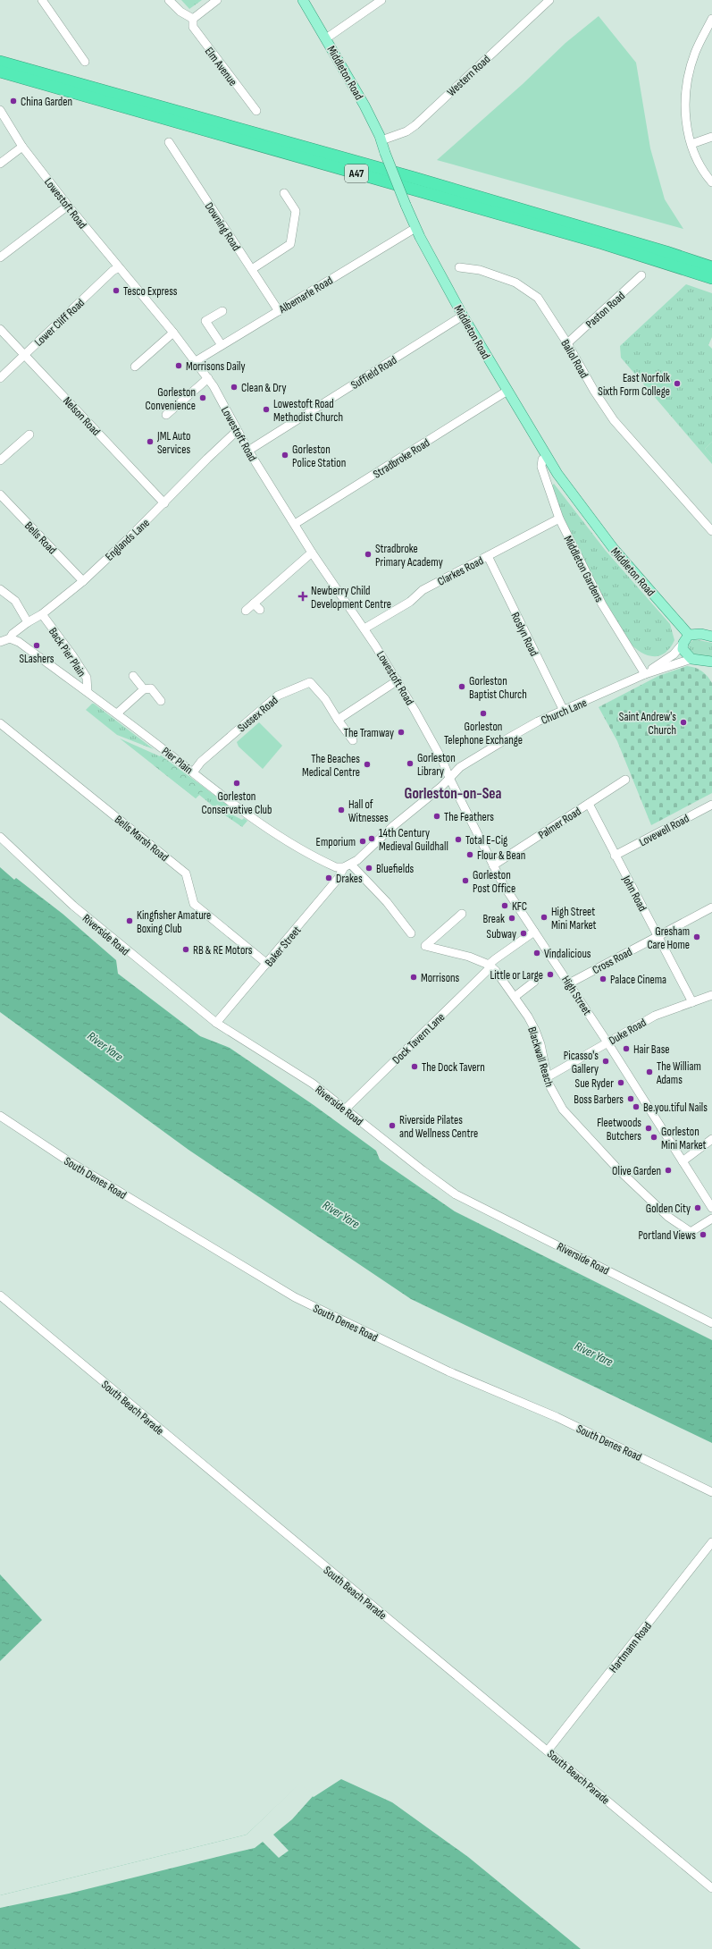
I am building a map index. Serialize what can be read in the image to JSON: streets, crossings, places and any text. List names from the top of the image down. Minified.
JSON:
{"streets":{"highway":["A47"],"main road":["Middleton Road","Church Lane"],"street":["Elm Avenue","Western Road","Lowestoft Road","Downing Road","Albemarle Road","Paston Road","Lower Cliff Road","Baliol Road","Suffield Road","Nelson Road","Stradbroke Road","Bells Road","Englands Lane","Middleton Gardens","Clarkes Road","Roslyn Road","Back Pier Plain","Sussex Road","Pier Plain","Palmer Road","Lovewell Road","Bells Marsh Road","John Road","Riverside Road","Baker Street","Cross Road","High Street","Duke Road","Dock Tavern Lane","Blackwall Reach","South Denes Road","South Beach Parade","Hartmann Road"]},"crossings":[["Middleton Road","Western Road"],["Middleton Road","Albemarle Road"],["Middleton Road","Suffield Road"],["Middleton Road","Stradbroke Road"],["Middleton Road","Middleton Gardens"],["Middleton Road","Church Lane"],["Lowestoft Road","Albemarle Road"],["Lowestoft Road","Lower Cliff Road"],["Lowestoft Road","Suffield Road"],["Lowestoft Road","Stradbroke Road"],["Lowestoft Road","Englands Lane"],["Lowestoft Road","Clarkes Road"],["Lowestoft Road","Church Lane"],["Lowestoft Road","Baker Street"],["Lowestoft Road","High Street"],["Downing Road","Albemarle Road"],["Paston Road","Baliol Road"],["Lower Cliff Road","Nelson Road"],["Nelson Road","Englands Lane"],["Bells Road","Englands Lane"],["Englands Lane","Back Pier Plain"],["Englands Lane","Pier Plain"],["Middleton Gardens","Clarkes Road"],["Middleton Gardens","Church Lane"],["Clarkes Road","Roslyn Road"],["Roslyn Road","Church Lane"],["Back Pier Plain","Pier Plain"],["Church Lane","Baker Street"],["Church Lane","High Street"],["Sussex Road","Pier Plain"],["Pier Plain","Baker Street"],["Palmer Road","John Road"],["Palmer Road","High Street"],["Lovewell Road","John Road"],["Bells Marsh Road","Baker Street"],["John Road","Cross Road"],["John Road","Duke Road"],["Riverside Road","Baker Street"],["Riverside Road","Dock Tavern Lane"],["Baker Street","High Street"],["Cross Road","High Street"],["High Street","Duke Road"],["High Street","Dock Tavern Lane"],["Duke Road","Blackwall Reach"],["Dock Tavern Lane","Blackwall Reach"],["South Beach Parade","Hartmann Road"]],"districts":["Gorleston-on-Sea"],"water":["River Yare"],"places":{"other":["China Garden","Tesco Express","Morrisons Daily","East Norfolk Sixth Form College","Clean & Dry","Gorleston Convenience","Lowestoft Road Methodist Church","JML Auto Services","Gorleston Police Station","Stradbroke Primary Academy","SLashers","Gorleston Baptist Church","Gorleston Telephone Exchange","Saint Andrew's Church","The Tramway","Gorleston Library","The Beaches Medical Centre","Gorleston Conservative Club","Hall of Witnesses","The Feathers","14th Century Medieval Guildhall","Total E-Cig","Emporium","Flour & Bean","Bluefields","Drakes","Gorleston Post Office","KFC","High Street Mini Market","Break","Kingfisher Amature Boxing Club","Subway","Gresham Care Home","RB & RE Motors","Vindalicious","Little or Large","Morrisons","Palace Cinema","Hair Base","Picasso's Gallery","The Dock Tavern","The William Adams","Sue Ryder","Boss Barbers","Be.you.tiful Nails","Riverside Pilates and Wellness Centre","Fleetwoods Butchers","Gorleston Mini Market","Olive Garden","Golden City","Portland Views"],"health":["Newberry Child Development Centre"]}}
